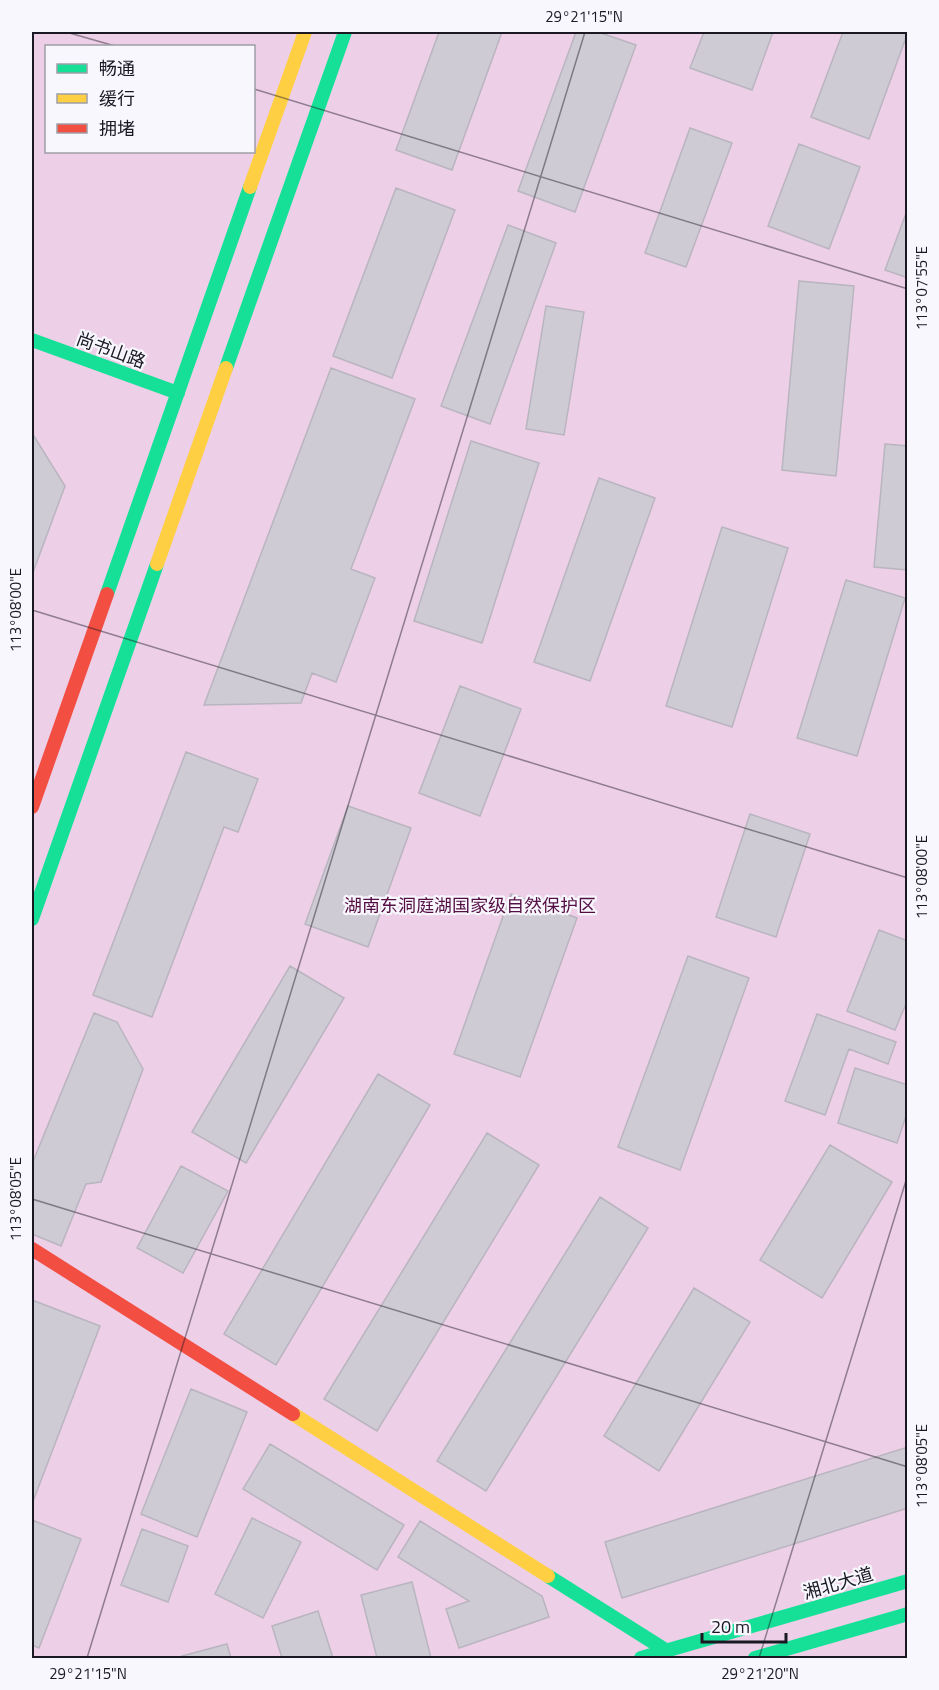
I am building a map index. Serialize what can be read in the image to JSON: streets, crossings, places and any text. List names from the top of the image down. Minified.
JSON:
{"streets":{"main road":["尚书山路","湘北大道"]},"parks":["湖南东洞庭湖国家级自然保护区"],"legend":["畅通","缓行","拥堵"],"scale_bar":"20 m","coordinates":["29°21'15\"N","113°07'55\"E","113°08'00\"E","113°08'05\"E","29°21'20\"N"]}
